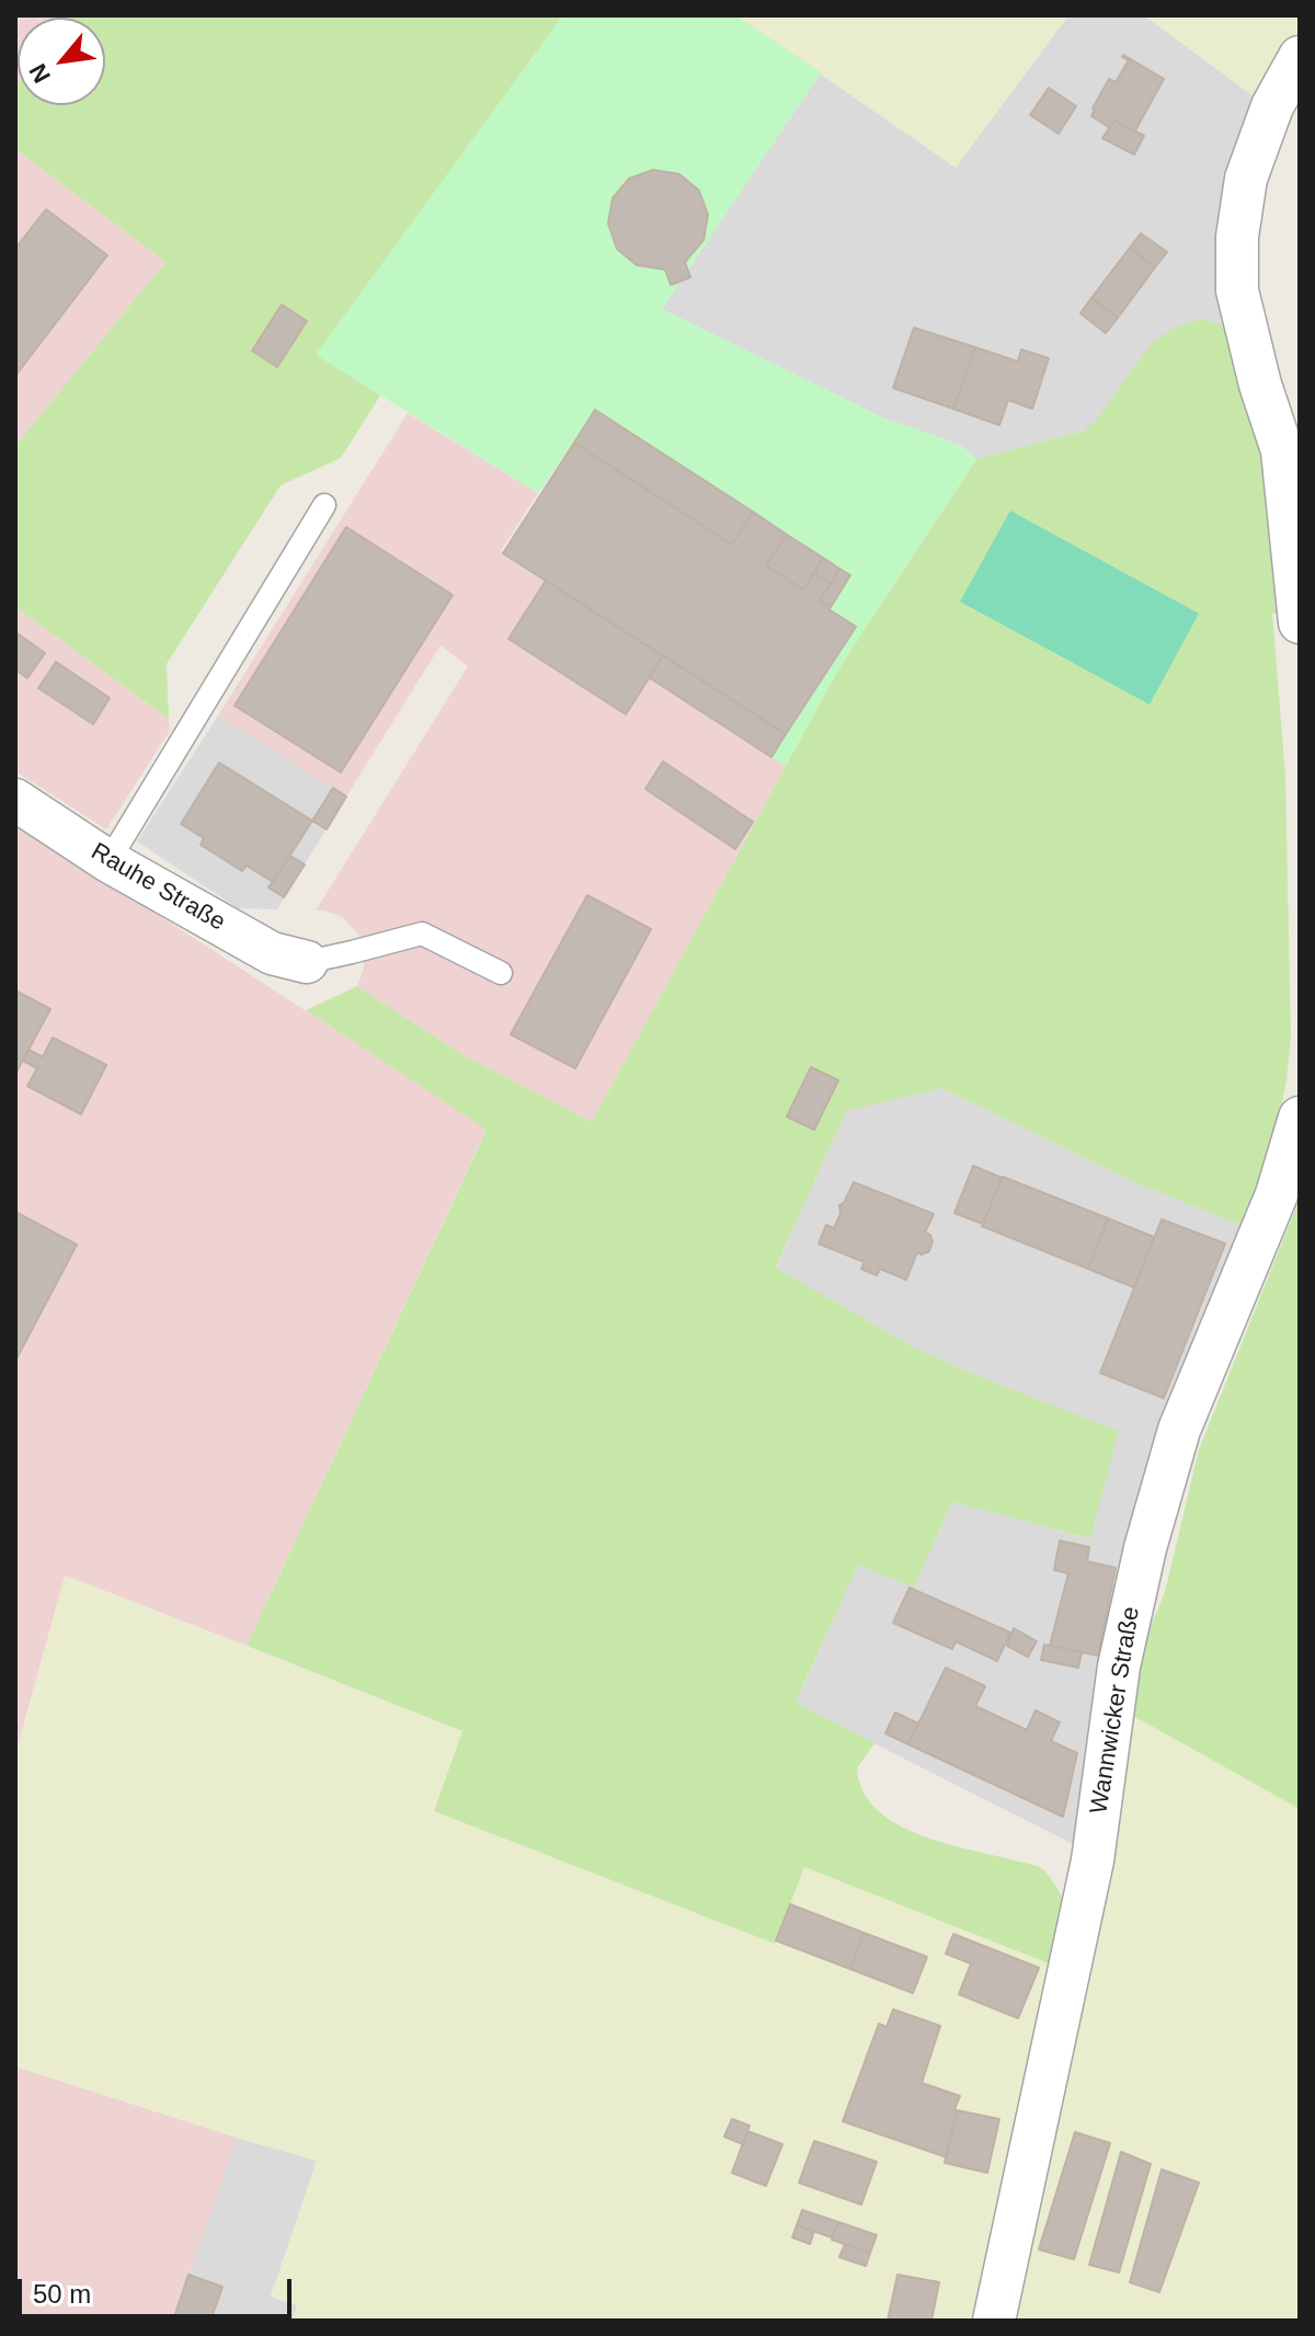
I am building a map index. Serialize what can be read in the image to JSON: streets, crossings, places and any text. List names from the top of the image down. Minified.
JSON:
{"streets":{"street":["Rauhe Straße","Wannwicker Straße"]},"scale_bar":"50 m","north":"bottom left"}
